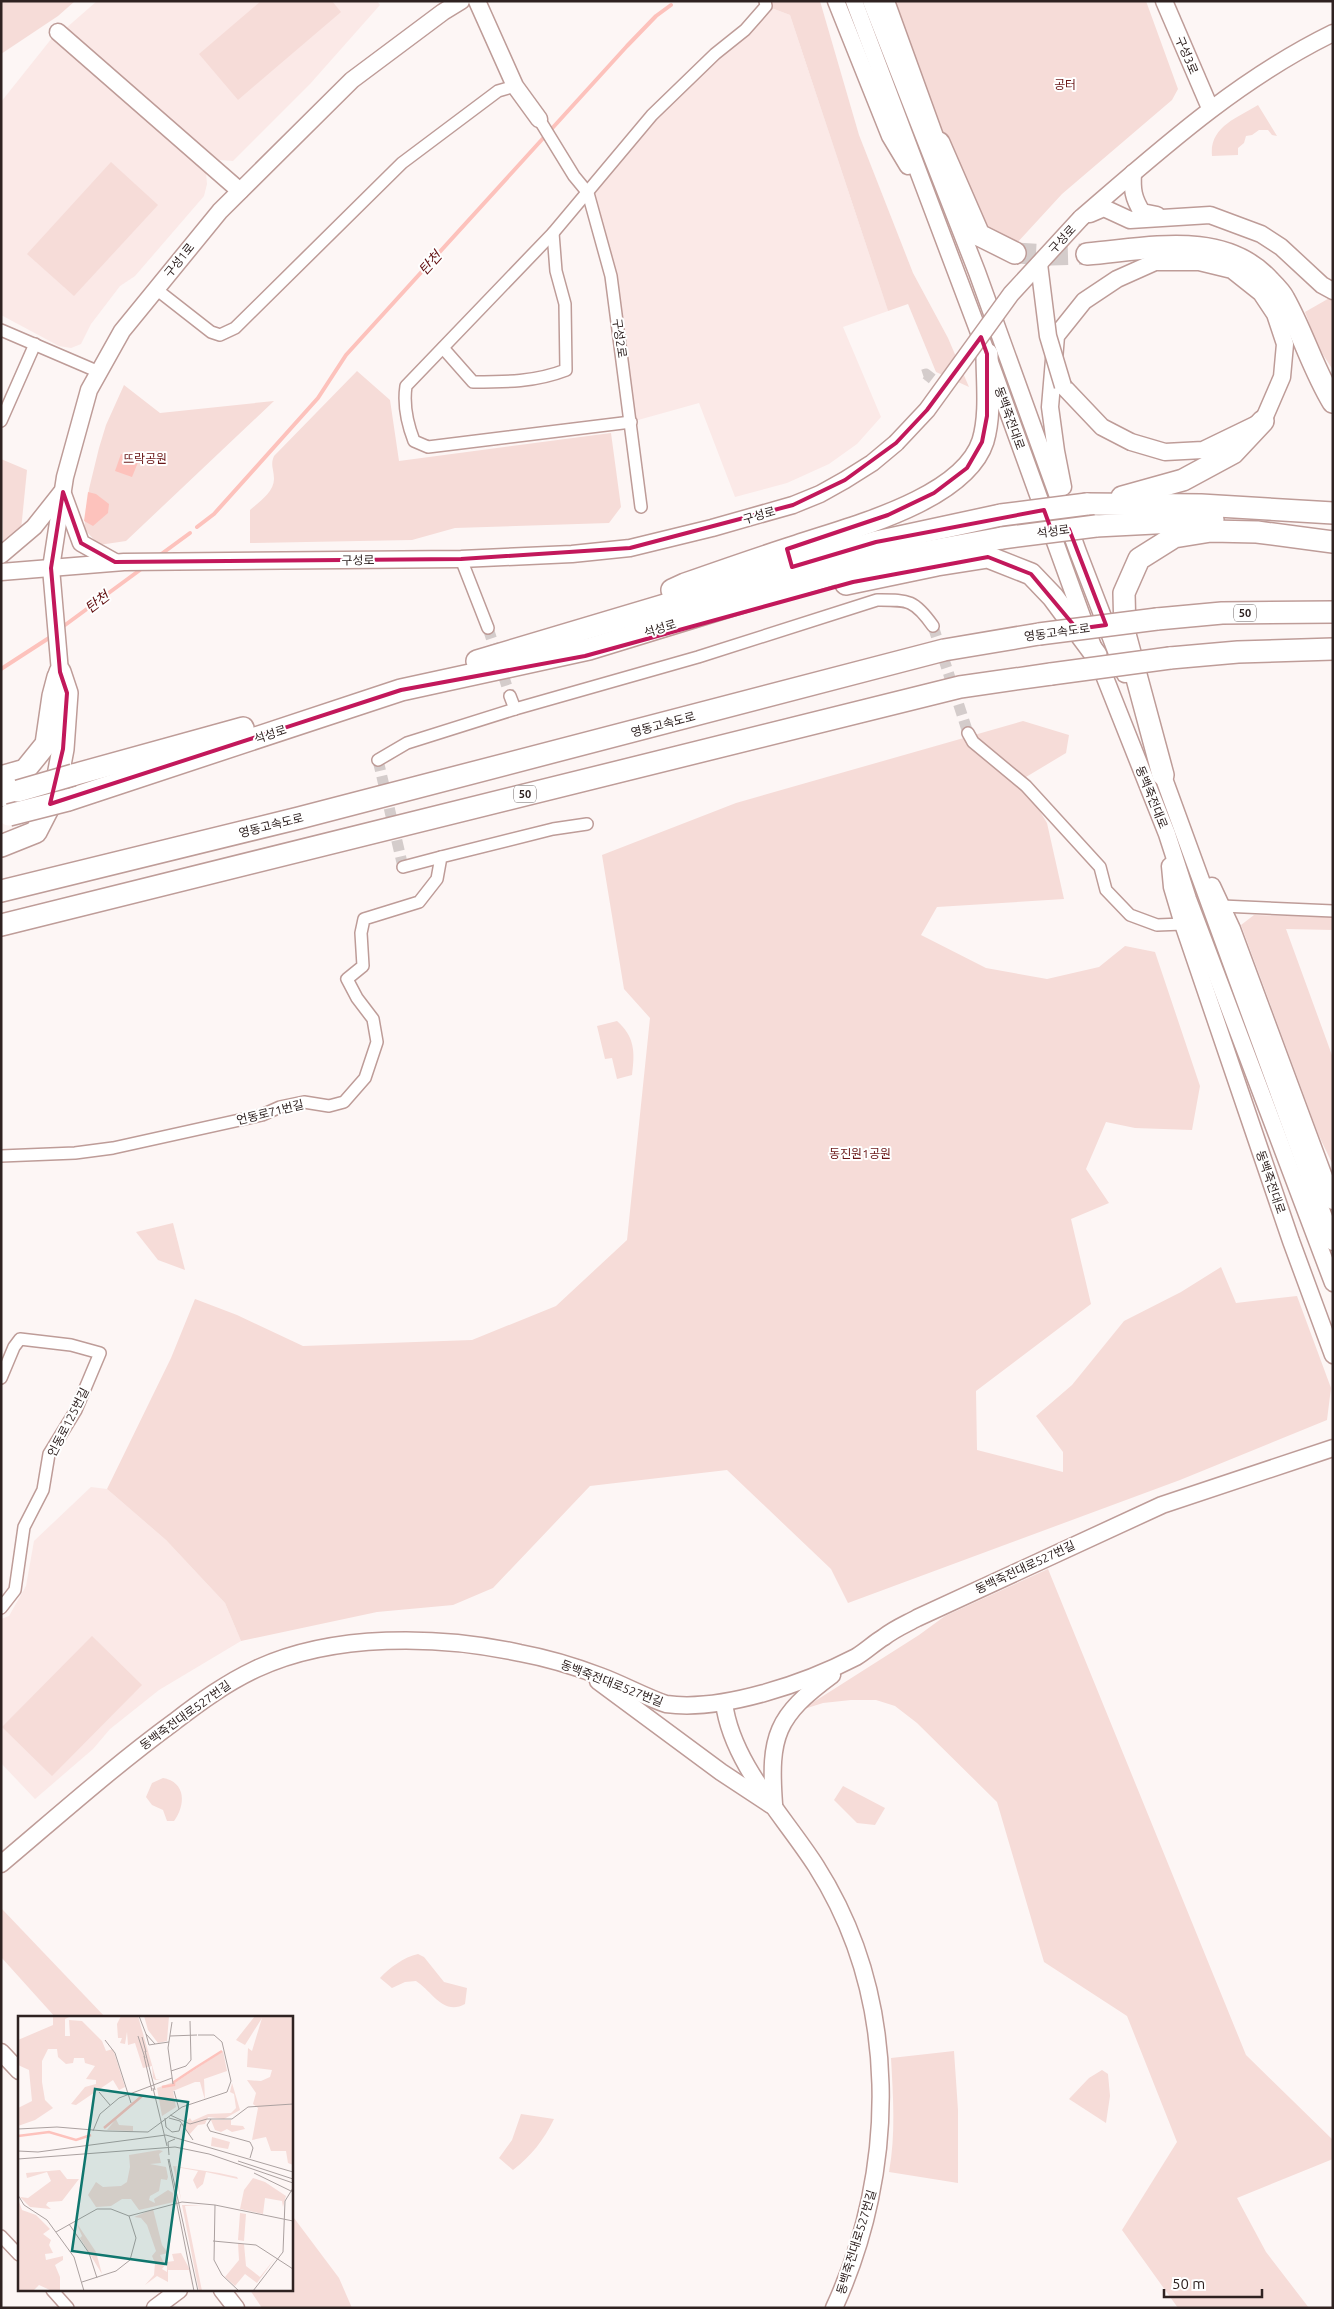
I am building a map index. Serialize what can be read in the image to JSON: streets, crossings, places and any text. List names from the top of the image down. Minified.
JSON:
{"streets":{"highway":["석성로","50","영동고속도로"],"street":["구성3로","구성로","구성1로","구성2로","동백죽전대로","언동로71번길","언동로125번길","동백죽전대로527번길"]},"crossings":[["구성3로","구성로"],["구성로","구성1로"]],"water":["탄천"],"parks":["공터","뜨락공원","동진원1공원"],"scale_bar":"50 m"}
